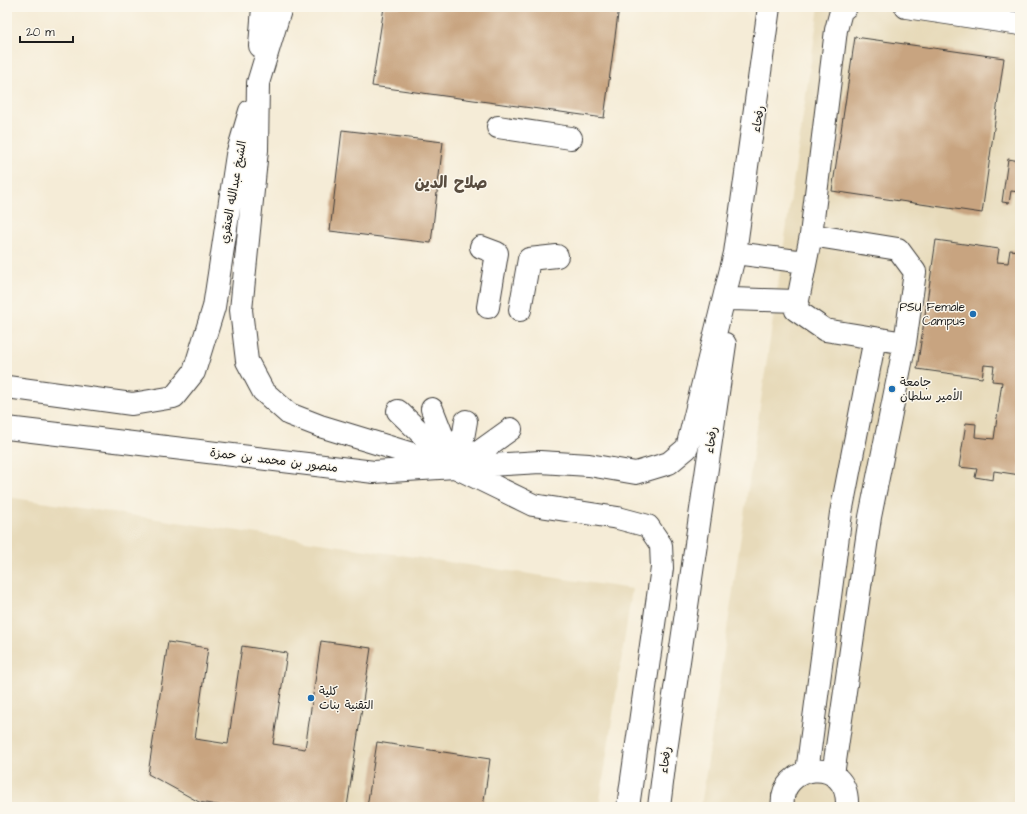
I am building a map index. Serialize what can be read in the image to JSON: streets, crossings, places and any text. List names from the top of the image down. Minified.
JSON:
{"streets":{"street":["رفحاء","الشيخ عبدالله العنقري","منصور بن محمد بن حمزة"]},"districts":["صلاح الدين"],"places":["PSU Female Campus","جامعة الأمير سلطان","كلية التقنية بنات"],"scale_bar":"20 m"}
